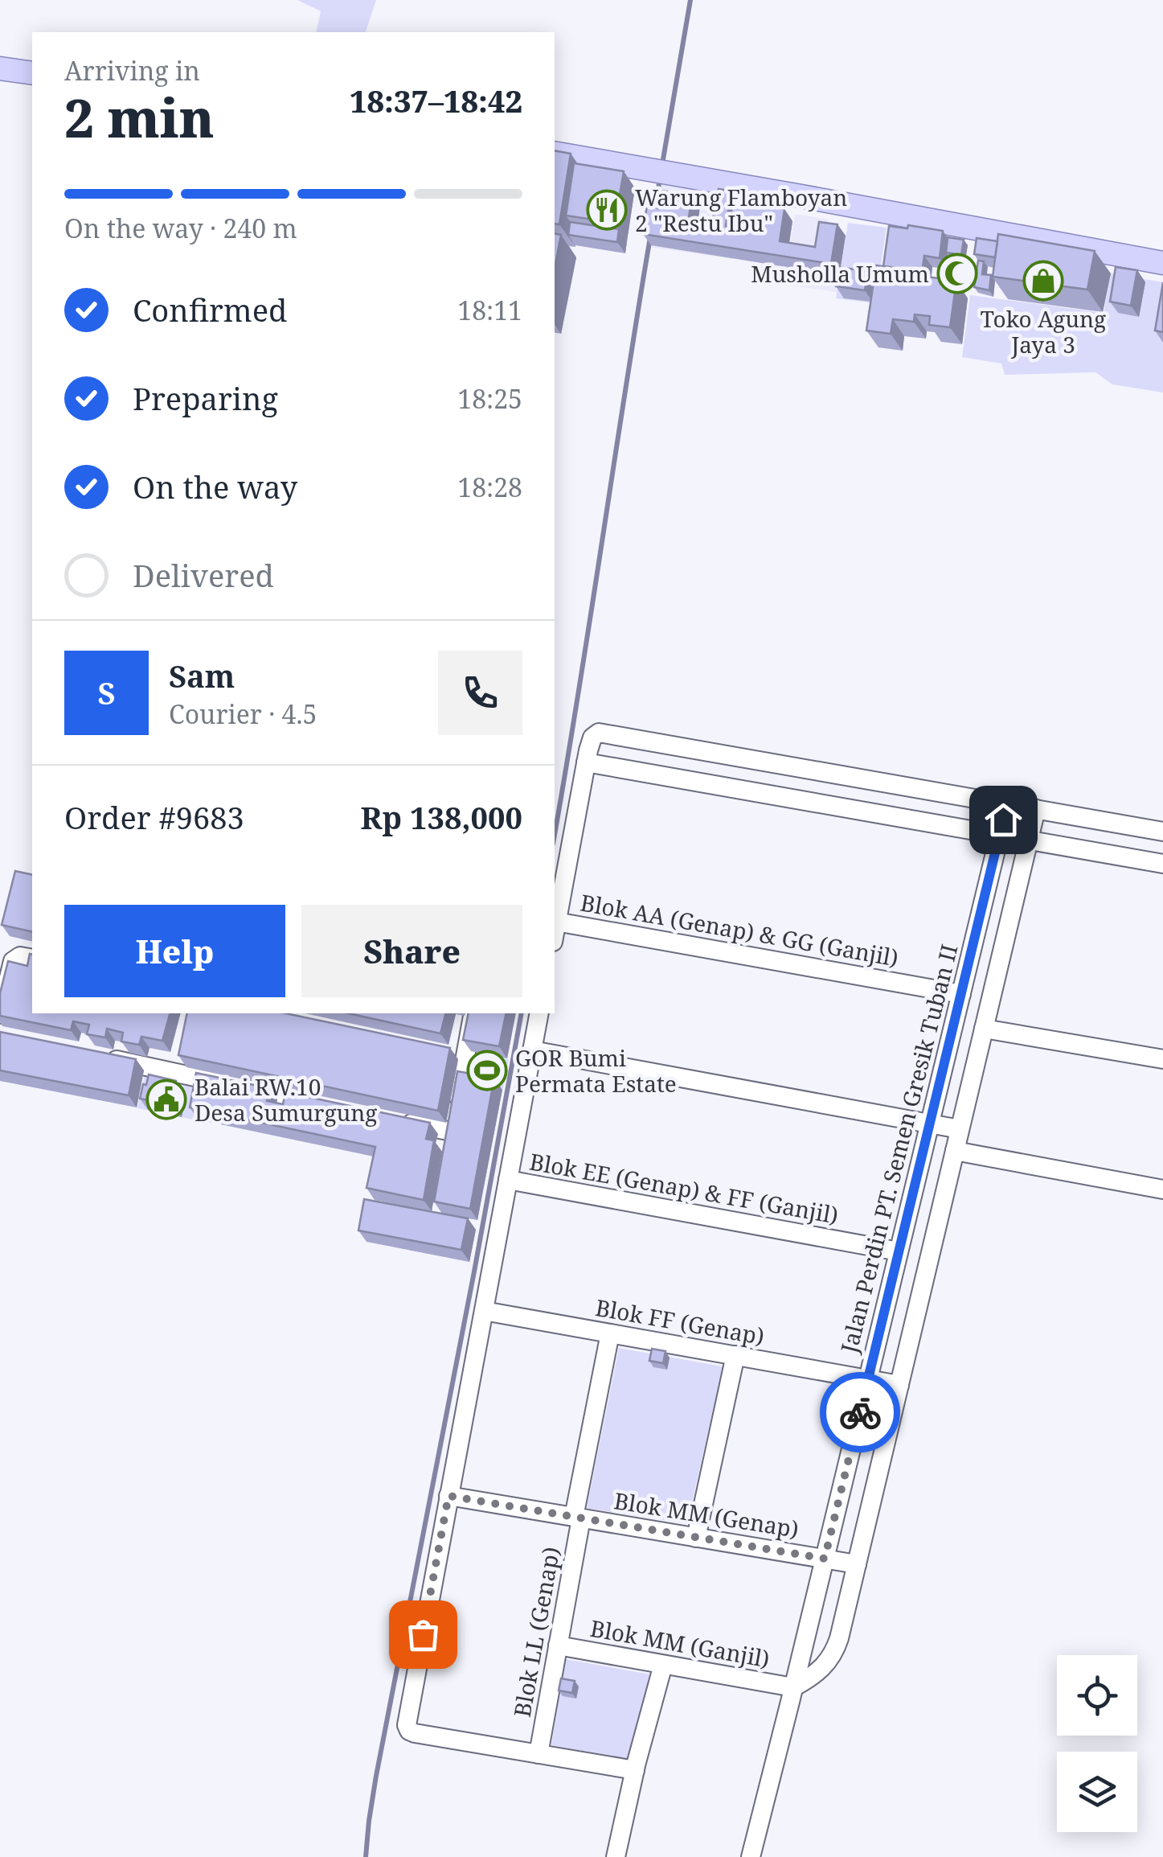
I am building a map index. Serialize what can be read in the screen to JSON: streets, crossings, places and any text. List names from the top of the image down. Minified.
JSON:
{"streets":{"street":["Blok AA (Genap) & GG (Ganjil)","Jalan Perdin PT. Semen Gresik Tuban II","Blok EE (Genap) & FF (Ganjil)","Blok FF (Genap)","Blok MM (Genap)","Blok LL (Genap)","Blok MM (Ganjil)"]},"crossings":[["Blok AA (Genap) & GG (Ganjil)","Jalan Perdin PT. Semen Gresik Tuban II"],["Jalan Perdin PT. Semen Gresik Tuban II","Blok EE (Genap) & FF (Ganjil)"],["Jalan Perdin PT. Semen Gresik Tuban II","Blok FF (Genap)"],["Jalan Perdin PT. Semen Gresik Tuban II","Blok MM (Genap)"],["Jalan Perdin PT. Semen Gresik Tuban II","Blok MM (Ganjil)"],["Blok FF (Genap)","Blok LL (Genap)"],["Blok MM (Genap)","Blok LL (Genap)"],["Blok LL (Genap)","Blok MM (Ganjil)"]],"places":{"restaurant":["Warung Flamboyan 2 \"Restu Ibu\""],"mosque":["Musholla Umum"],"shop":["Toko Agung Jaya 3"],"sports":["GOR Bumi Permata Estate"],"public building":["Balai RW.10 Desa Sumurgung"]},"page":{"heading":["2 min","Arriving in","18:37–18:42"],"panel":["Sam","Courier · 4.5","Order #9683","Rp 138,000"],"bar":"On the way · 240 m","list":[["Confirmed","18:11"],["Preparing","18:25"],["On the way","18:28"],"Delivered"],"round":"S","buttons":["Help","Share"]}}
